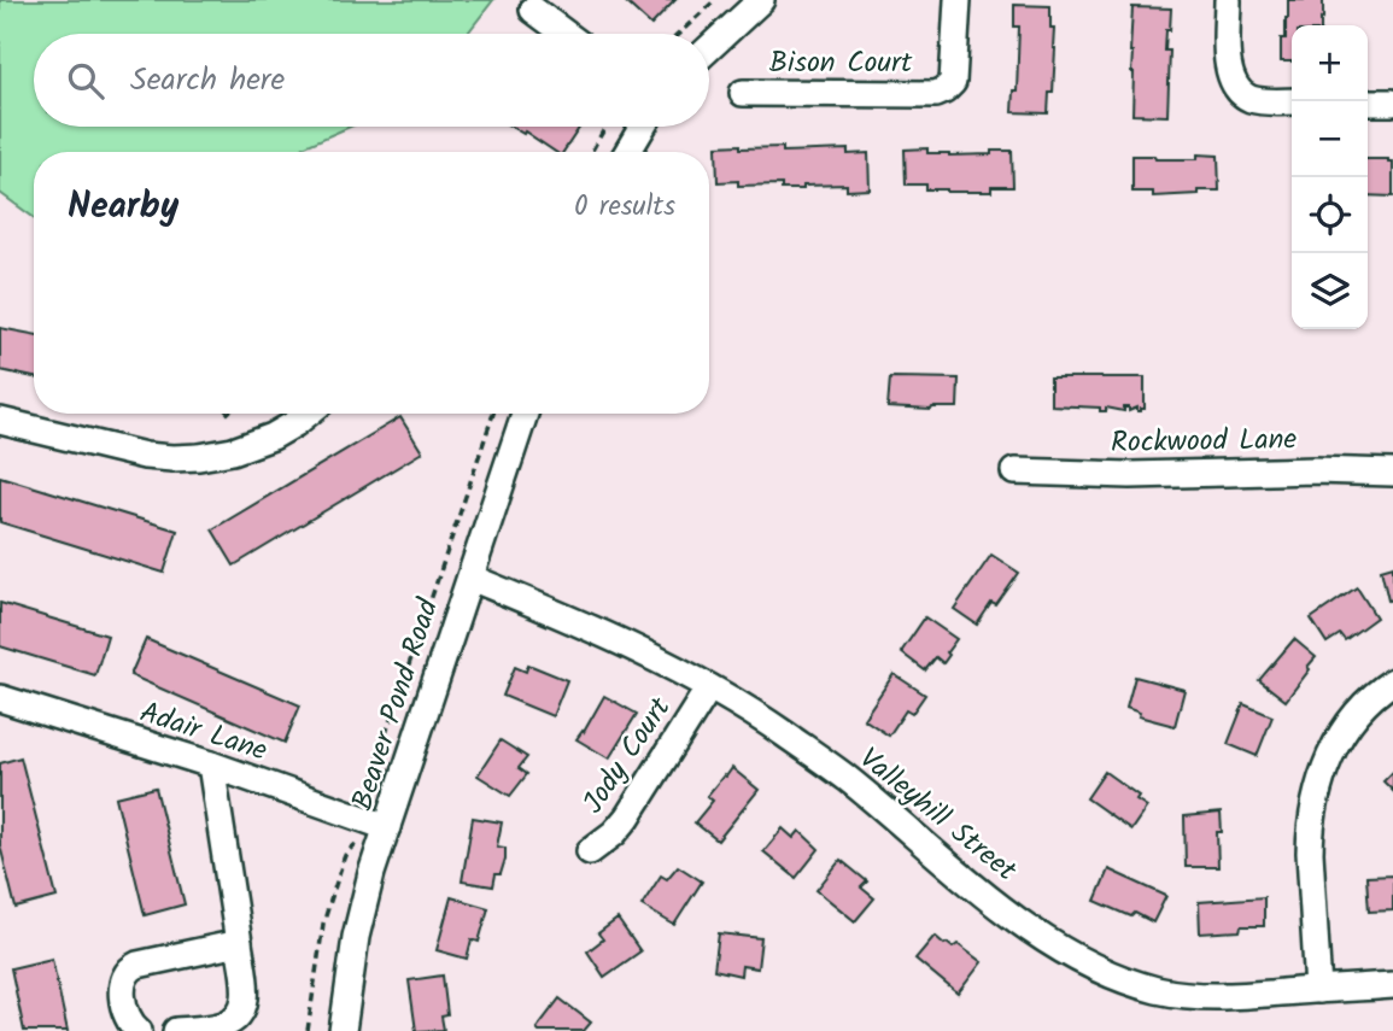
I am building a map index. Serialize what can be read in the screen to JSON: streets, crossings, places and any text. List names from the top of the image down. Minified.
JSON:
{"streets":{"street":["Bison Court","Rockwood Lane","Beaver Pond Road","Adair Lane","Jody Court","Valleyhill Street"]},"crossings":[["Beaver Pond Road","Adair Lane"],["Beaver Pond Road","Valleyhill Street"],["Jody Court","Valleyhill Street"]],"page":{"map_buttons":["+","−"],"search":"Search here","heading":["Nearby","0 results"]}}
